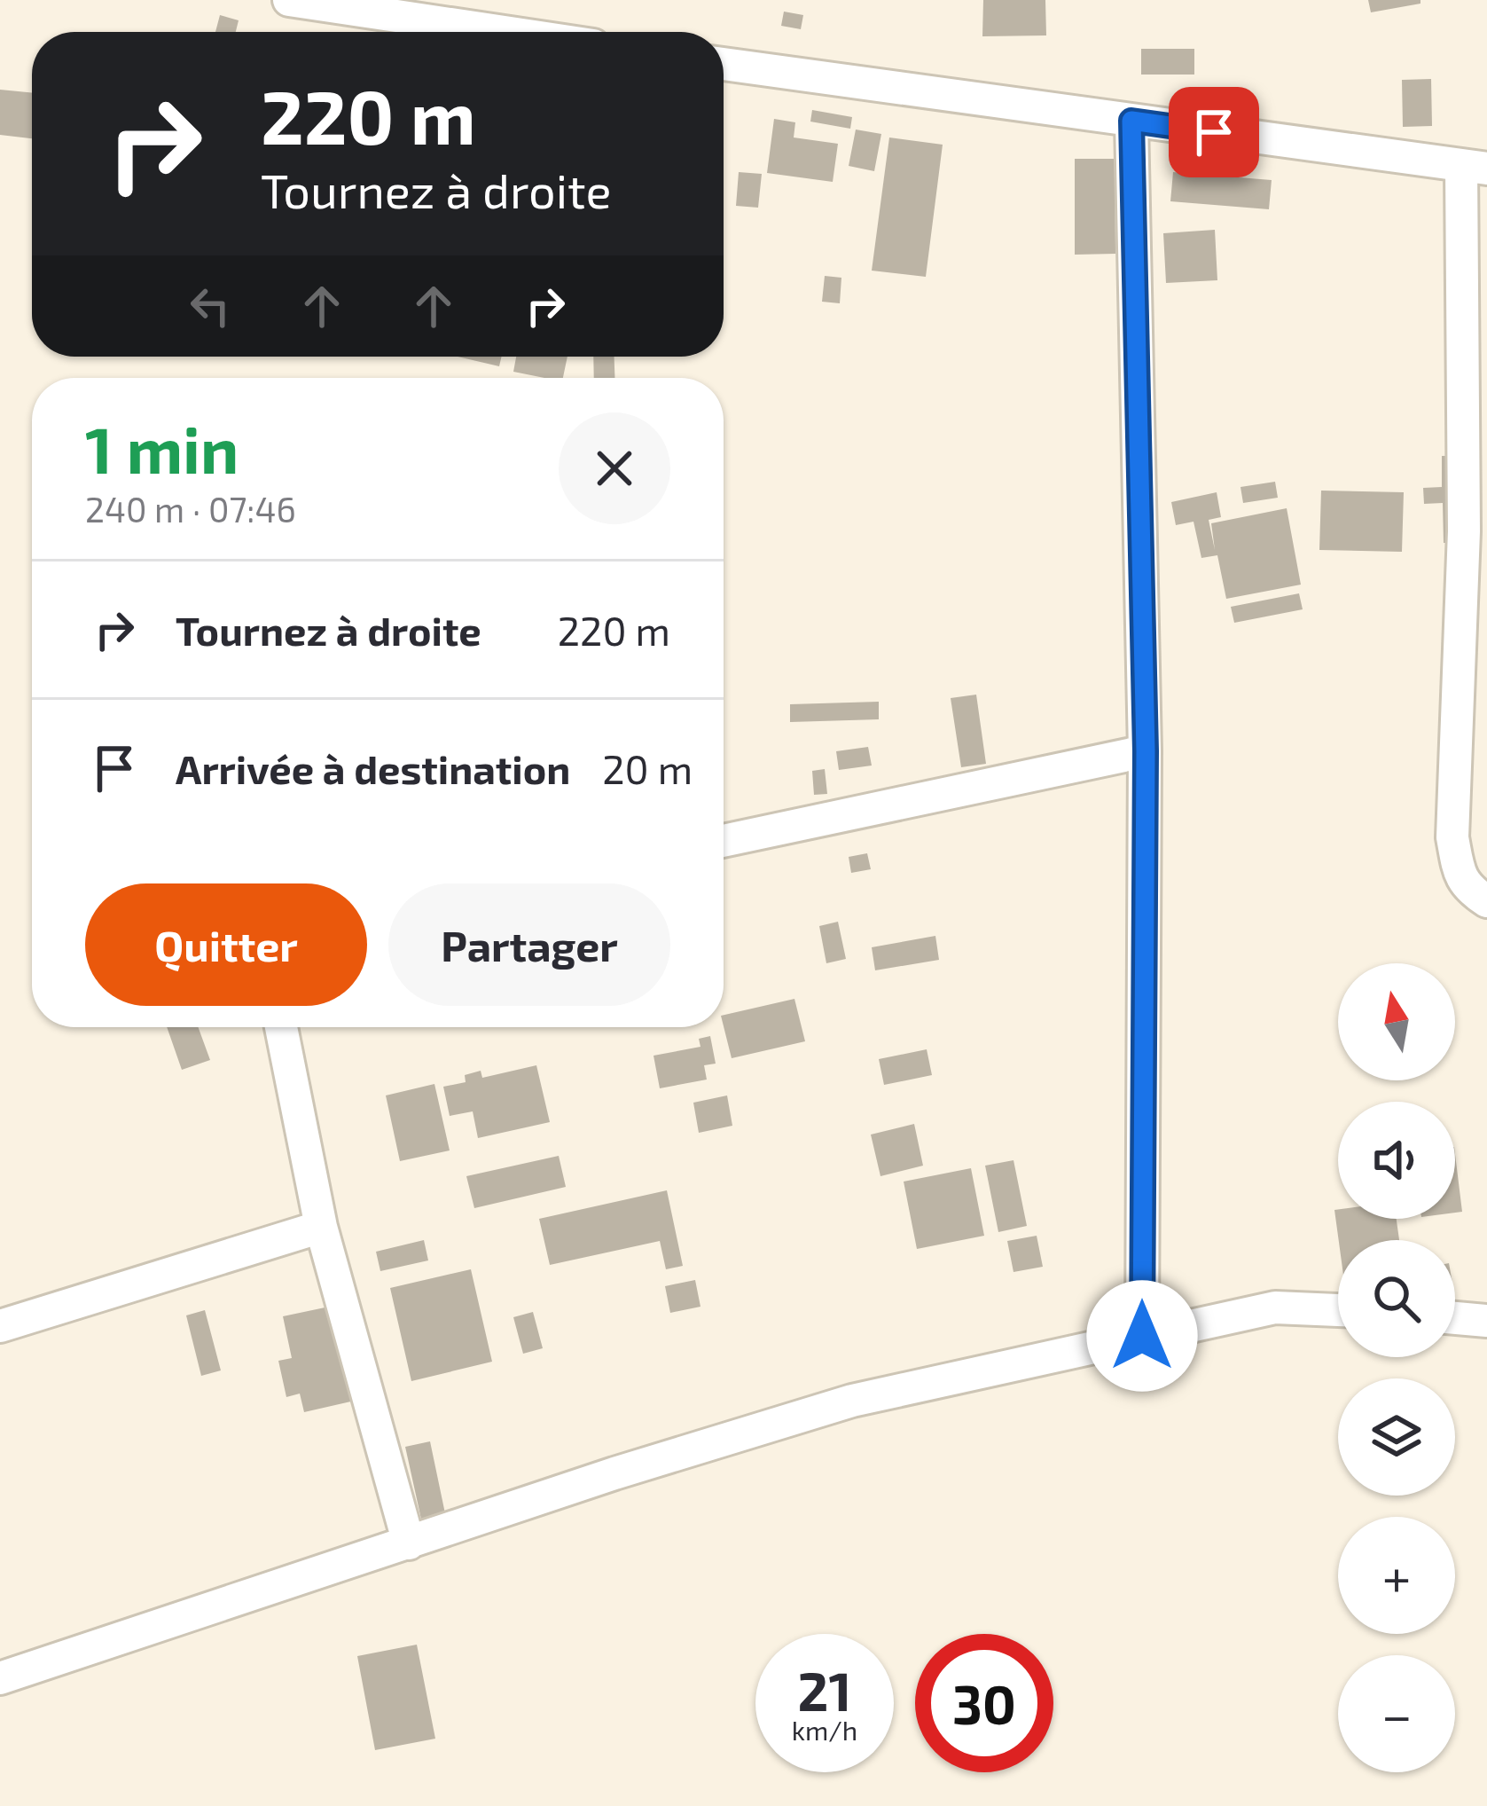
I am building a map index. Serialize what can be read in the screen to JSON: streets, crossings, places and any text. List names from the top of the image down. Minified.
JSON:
{"north":"top","page":{"turn":["220 m","Tournez à droite"],"heading":["1 min","240 m · 07:46"],"list":[{"name":"Tournez à droite","value":"220 m"},{"name":"Arrivée à destination","value":"20 m"}],"buttons":["Quitter","Partager"],"map_buttons":["+","−"],"speed":"21 km/h","limit":"30"}}
